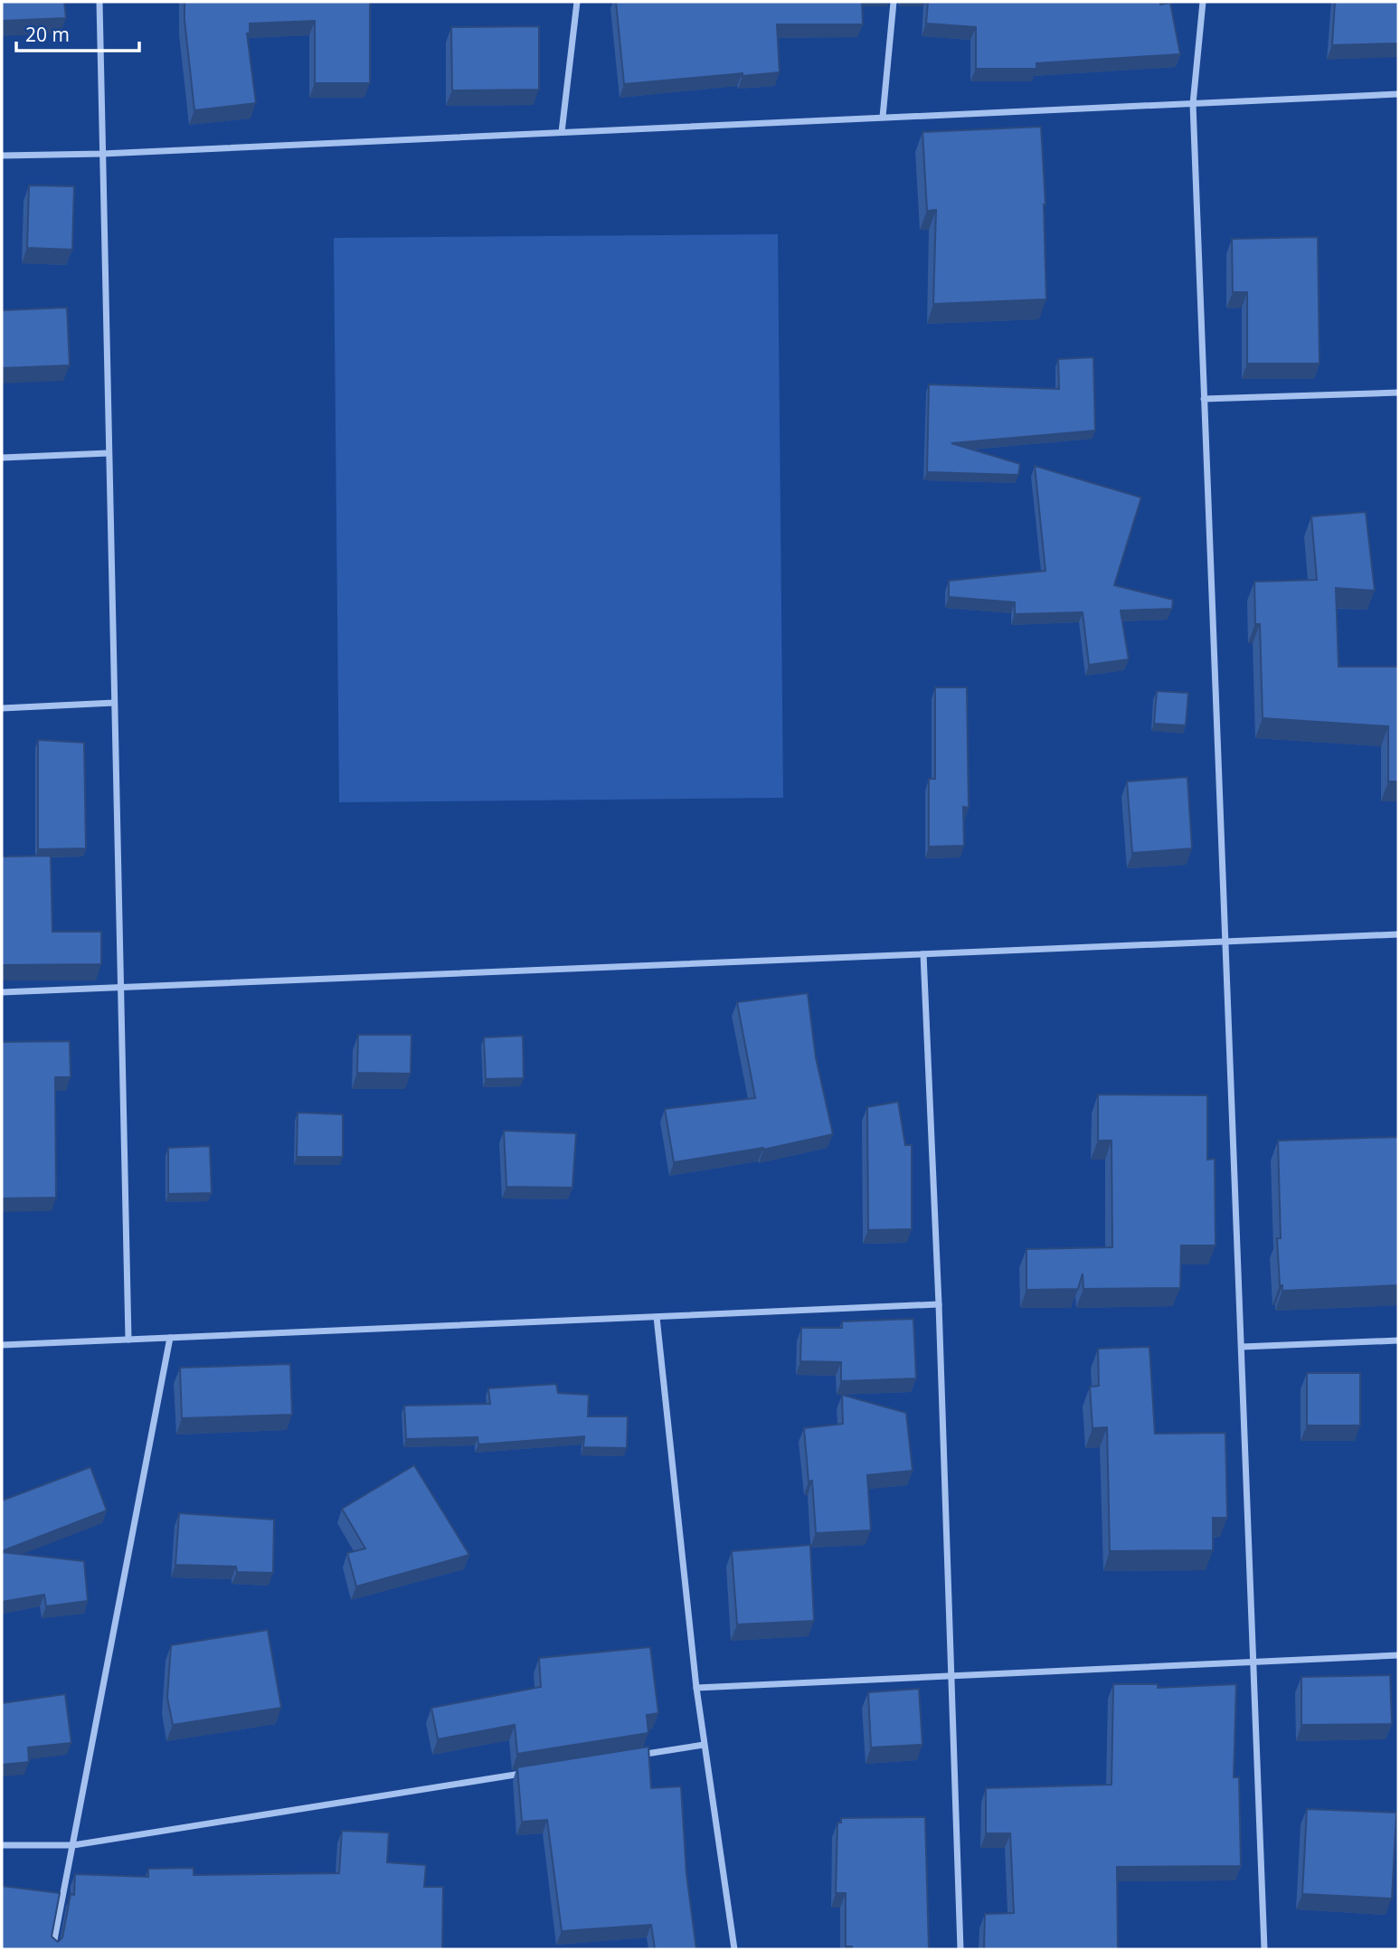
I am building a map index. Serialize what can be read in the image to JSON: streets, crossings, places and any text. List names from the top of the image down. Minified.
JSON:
{"scale_bar":"20 m"}
